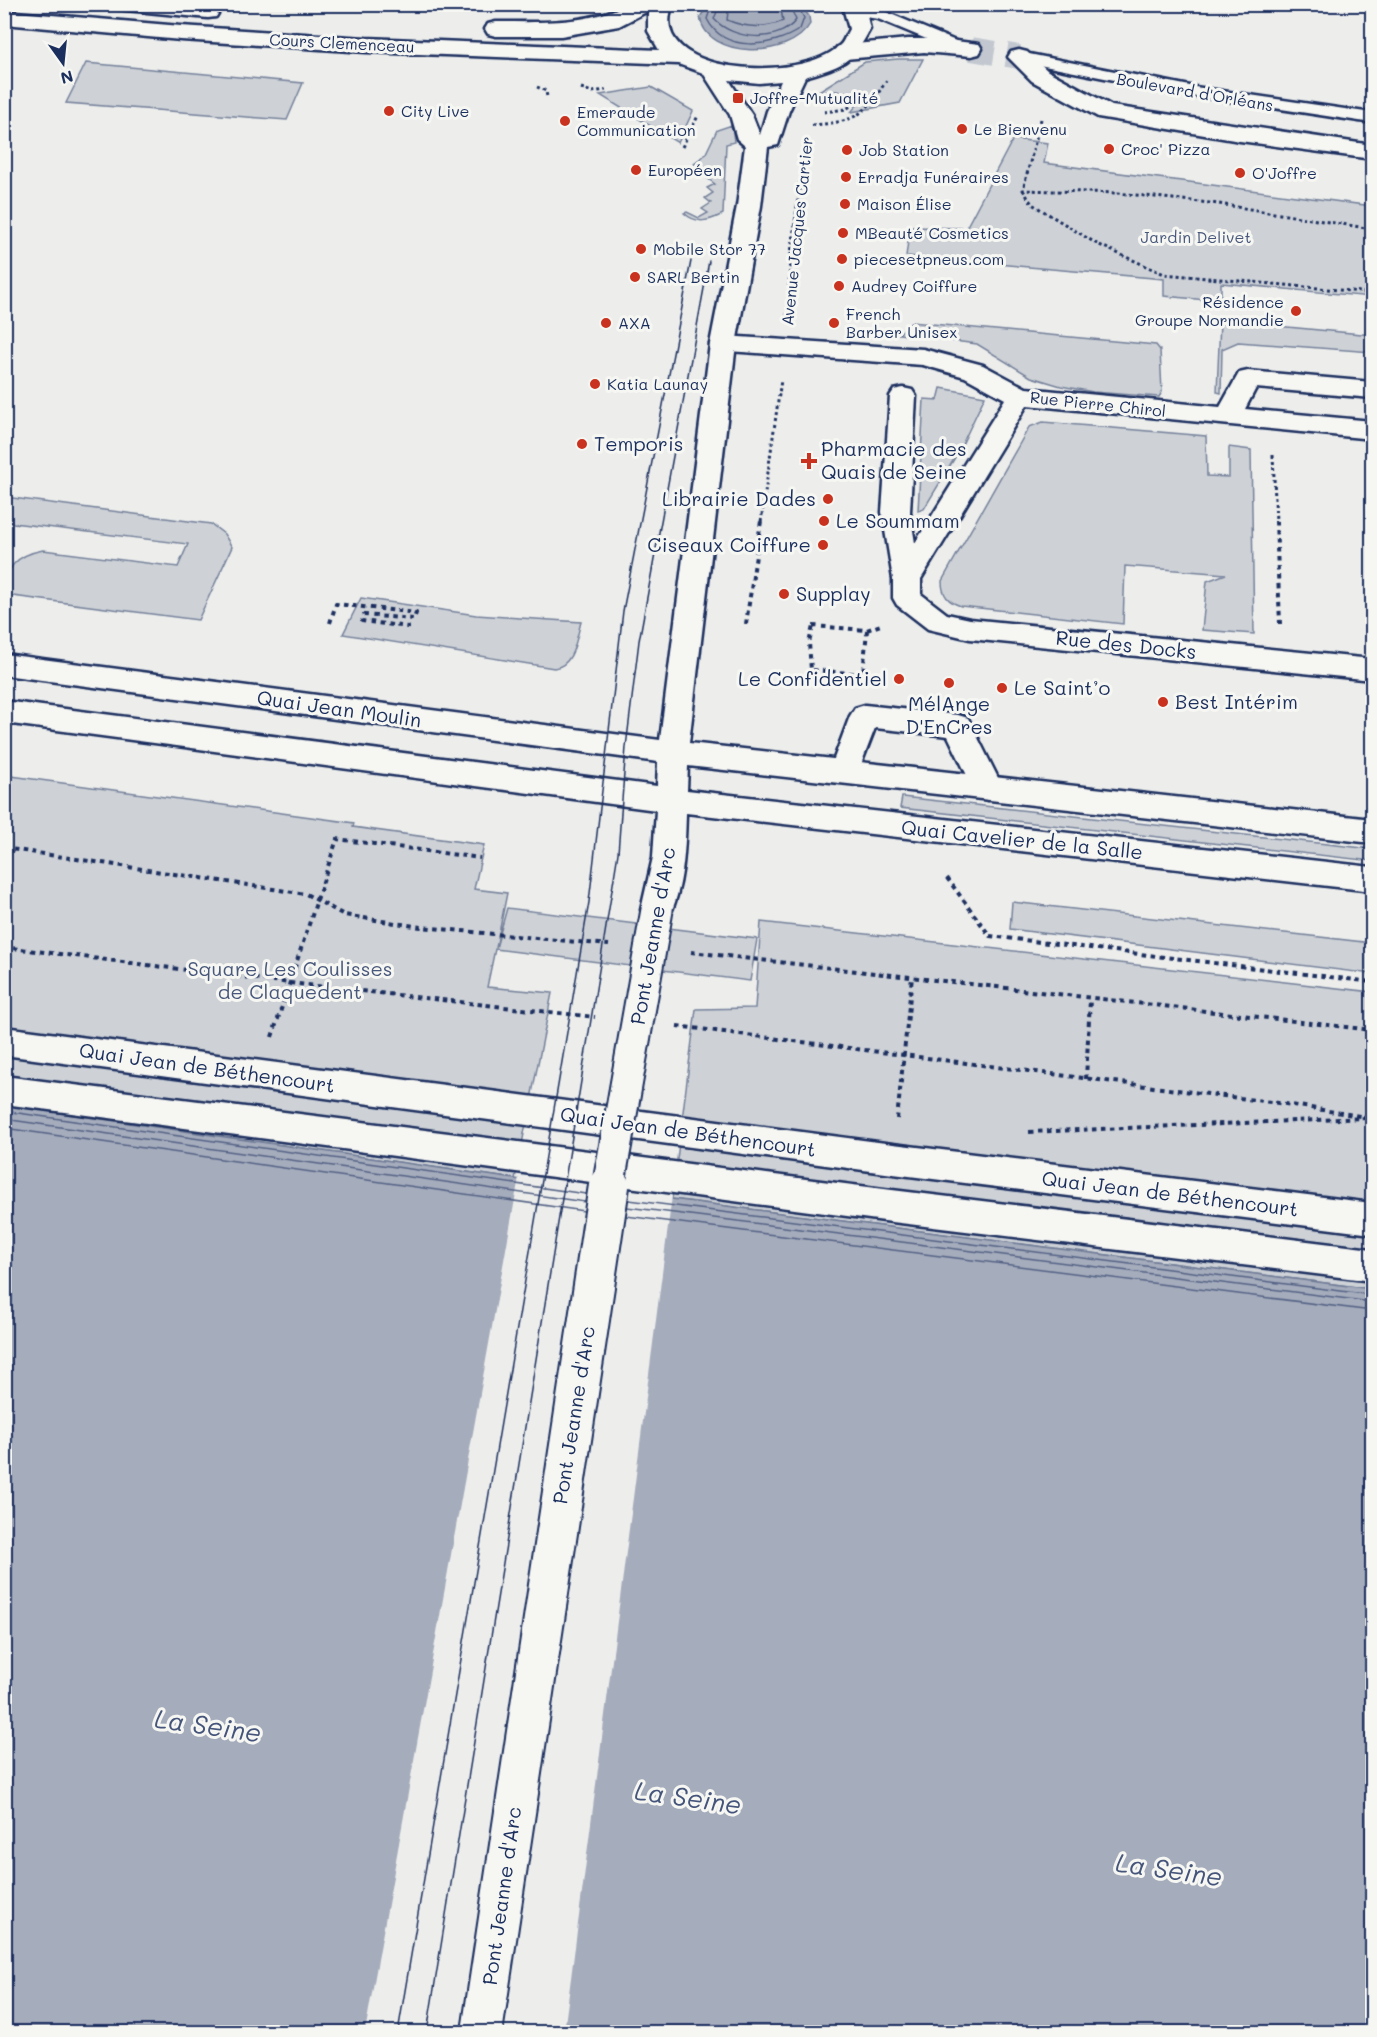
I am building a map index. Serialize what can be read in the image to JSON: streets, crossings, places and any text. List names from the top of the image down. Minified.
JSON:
{"streets":{"street":["Cours Clemenceau","Avenue Jacques Cartier","Rue Pierre Chirol","Rue des Docks","Quai Jean Moulin","Quai Cavelier de la Salle","Pont Jeanne d'Arc","Quai Jean de Béthencourt"],"lane":["Boulevard d'Orléans"]},"crossings":[["Quai Jean Moulin","Pont Jeanne d'Arc"],["Quai Cavelier de la Salle","Pont Jeanne d'Arc"]],"water":["La Seine"],"parks":["Jardin Delivet","Square Les Coulisses de Claquedent"],"places":{"transit":["Joffre-Mutualité"],"other":["City Live","Emeraude Communication","Le Bienvenu","Croc' Pizza","Job Station","Européen","O'Joffre","Erradja Funéraires","Maison Élise","MBeauté Cosmetics","Mobile Stor 77","piecesetpneus.com","SARL Bertin","Audrey Coiffure","Résidence Groupe Normandie","AXA","French Barber Unisex","Katia Launay","Temporis","Librairie Dades","Le Soummam","Ciseaux Coiffure","Supplay","Le Confidentiel","MélAnge D'EnCres","Le Saint’o","Best Intérim"],"health":["Pharmacie des Quais de Seine"]},"north":"bottom"}
